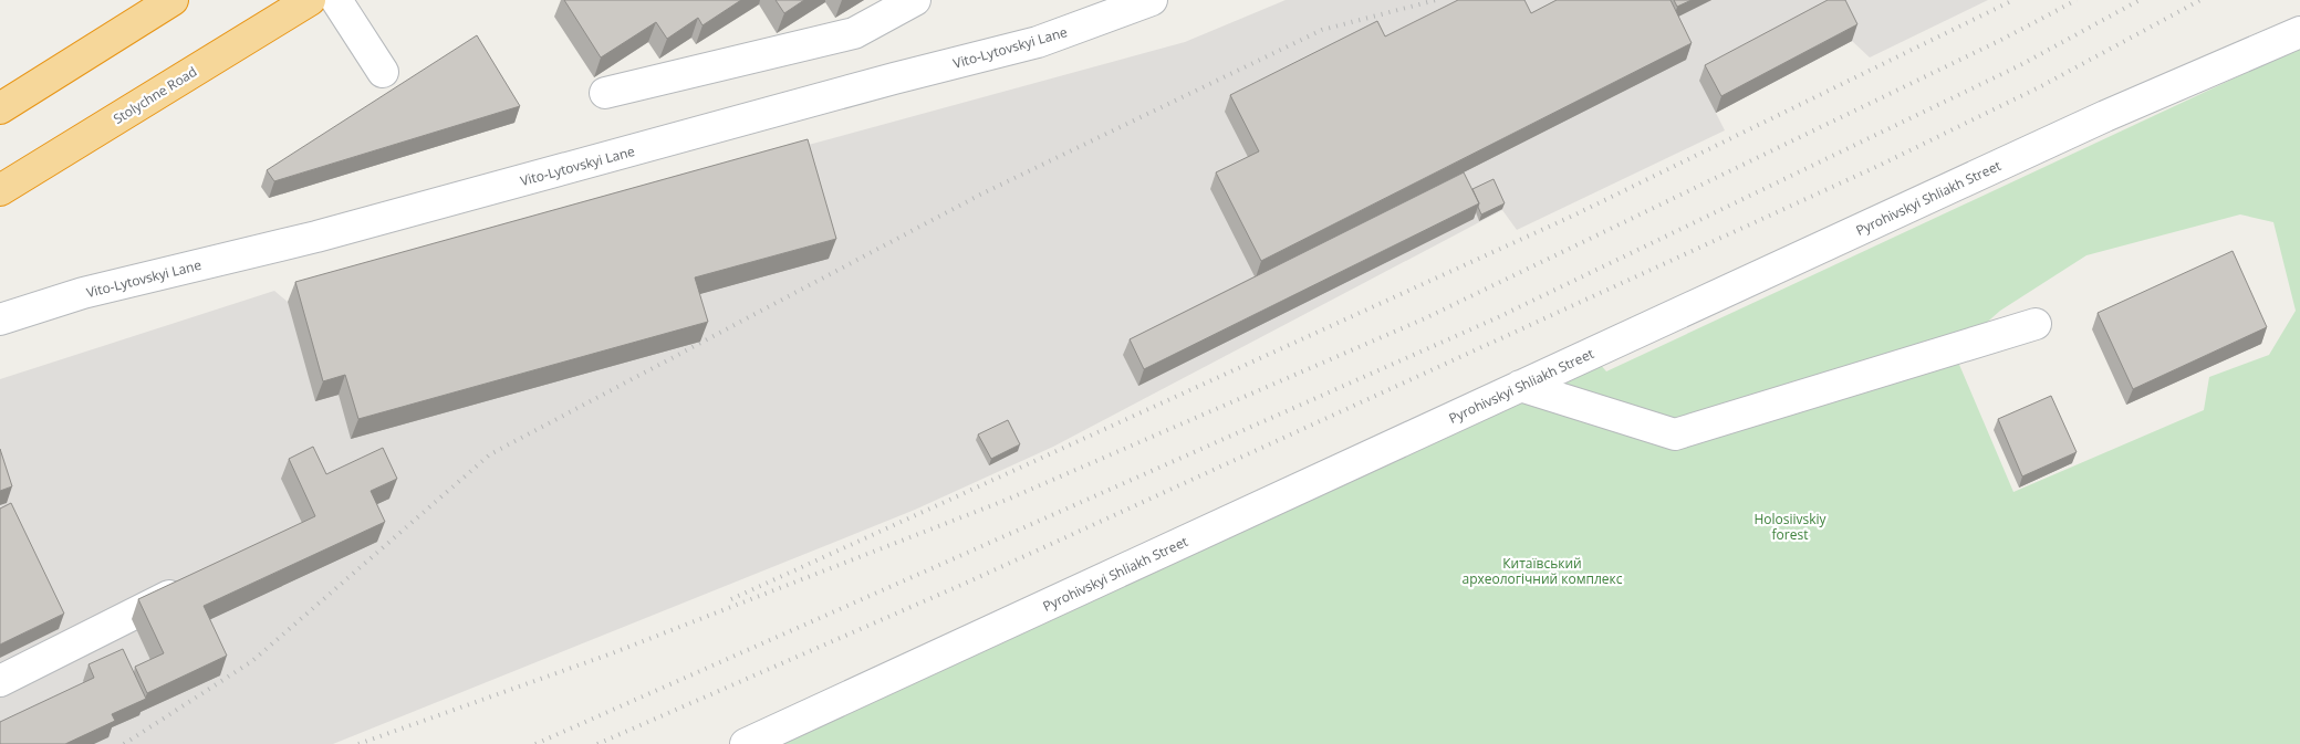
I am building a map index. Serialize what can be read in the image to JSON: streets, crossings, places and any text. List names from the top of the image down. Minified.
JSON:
{"streets":{"highway":["Stolychne Road"],"street":["Vito-Lytovskyi Lane","Pyrohivskyi Shliakh Street"]},"parks":["Holosiivskiy forest","Китаївський археологічний комплекс"]}
